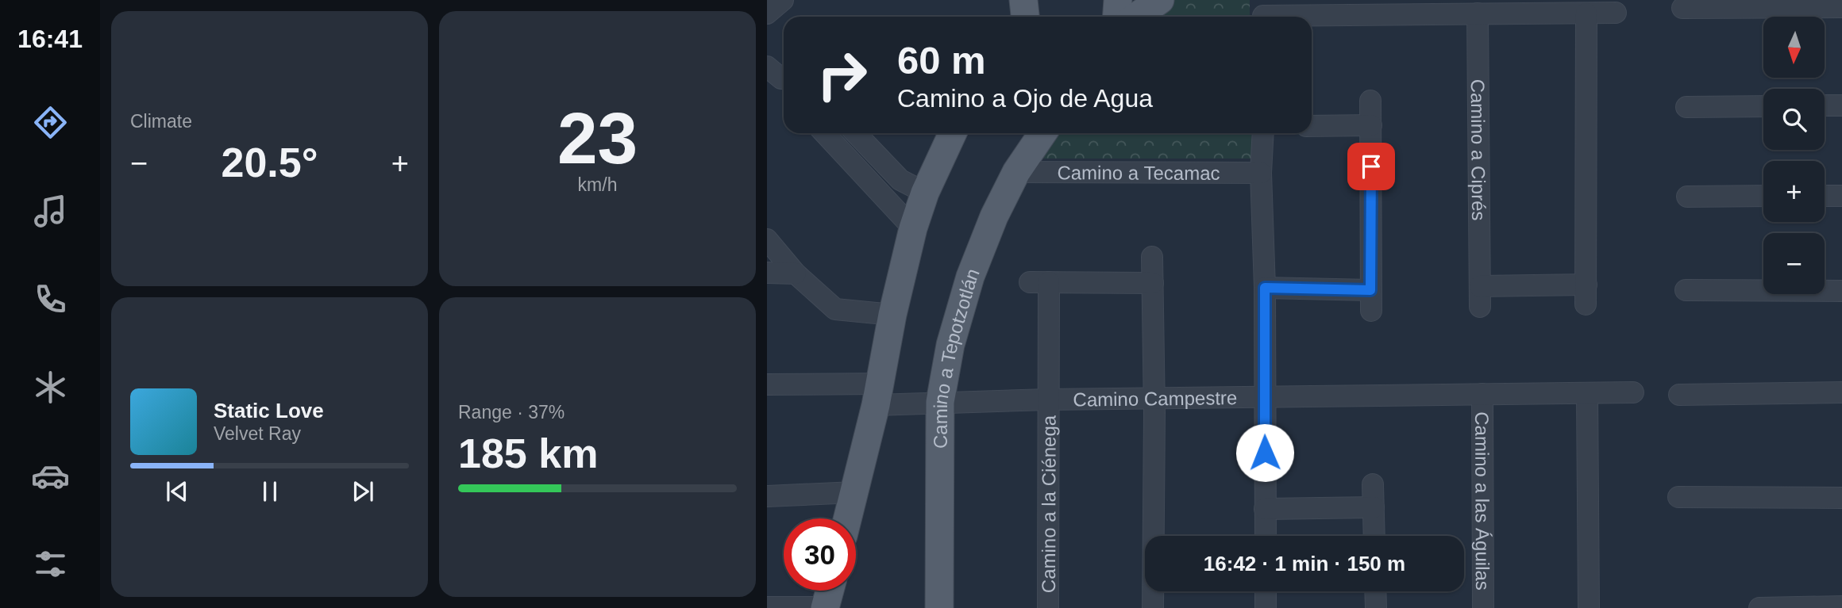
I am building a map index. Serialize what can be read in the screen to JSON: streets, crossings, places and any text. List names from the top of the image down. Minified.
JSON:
{"streets":{"main road":["Camino a Tepotzotlán"],"street":["Camino a Ciprés","Camino a Tecamac","Camino Campestre","Camino a las Águilas","Camino a la Ciénega"]},"crossings":[["Camino a Tecamac","Camino a Tepotzotlán"],["Camino a Tepotzotlán","Camino Campestre"],["Camino Campestre","Camino a las Águilas"],["Camino Campestre","Camino a la Ciénega"]],"north":"bottom","page":{"tabs":"16:41","tile":["Climate",["23","km/h"],["Range · 37%","185 km"]],"map_buttons":["+","−"],"turn":["60 m","Camino a Ojo de Agua"],"heat":["−","20.5°","+"],"song":["Static Love","Velvet Ray"],"limit":"30","trip":"16:42 · 1 min · 150 m"}}
